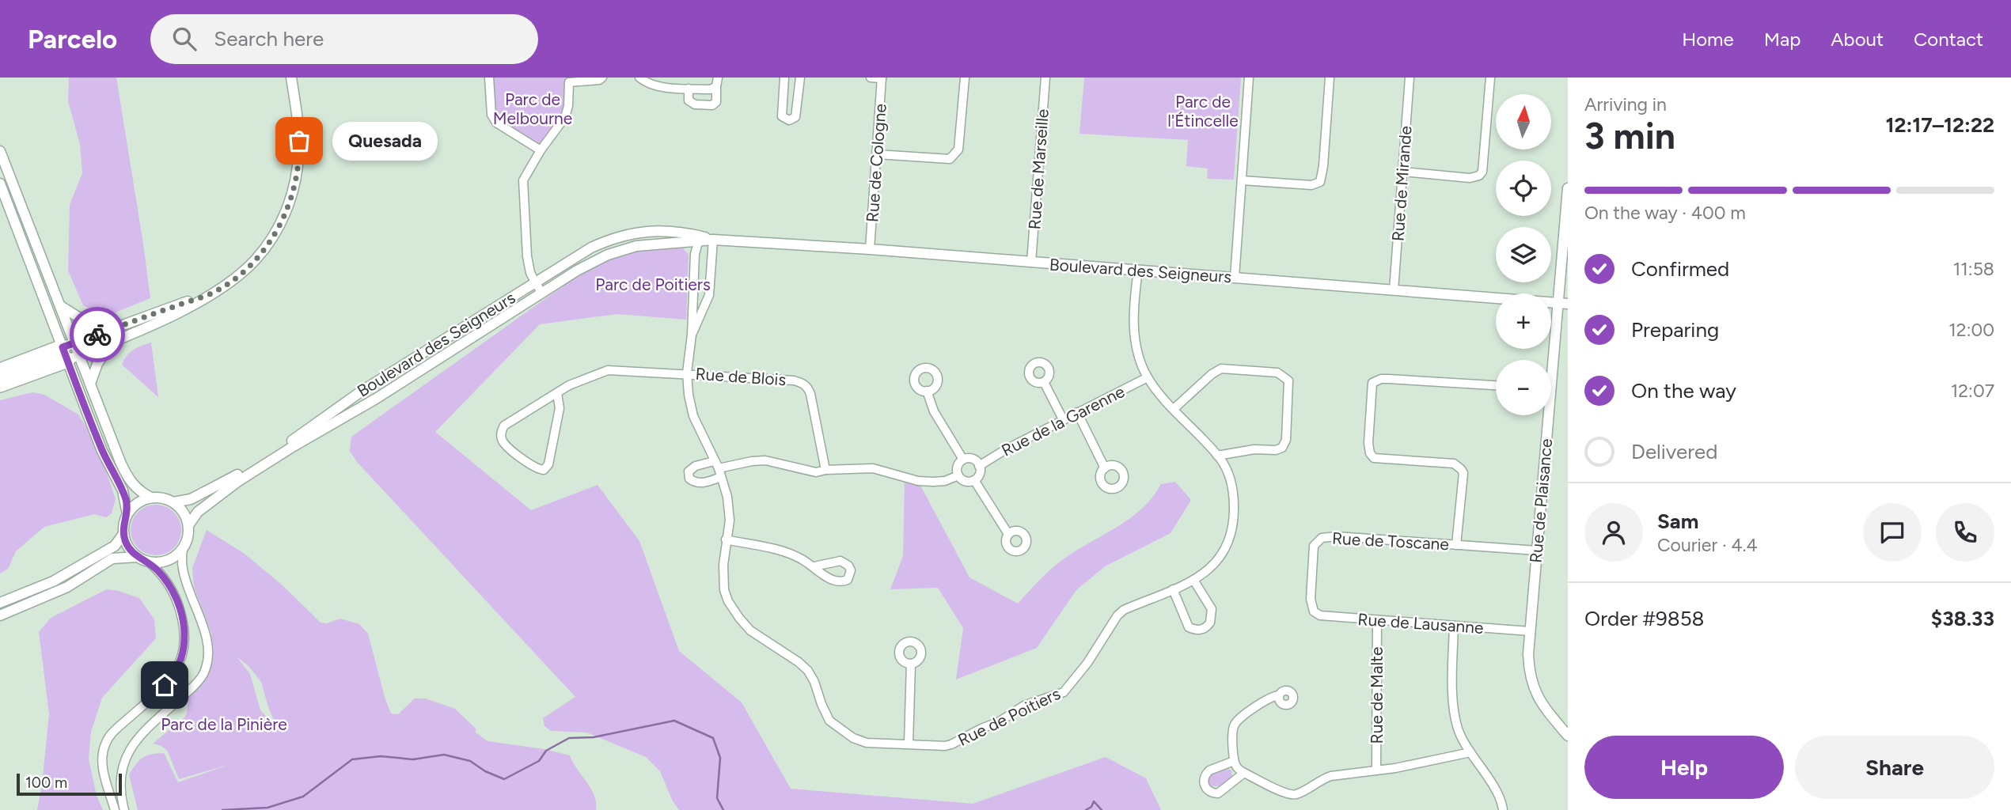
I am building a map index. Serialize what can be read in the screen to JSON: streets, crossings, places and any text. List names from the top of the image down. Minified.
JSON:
{"streets":{"street":["Rue de Cologne","Rue de Marseille","Rue de Mirande","Boulevard des Seigneurs","Rue de Blois","Rue de la Garenne","Rue de Plaisance","Rue de Toscane","Rue de Lausanne","Rue de Malte","Rue de Poitiers"]},"crossings":[["Rue de Cologne","Boulevard des Seigneurs"],["Rue de Marseille","Boulevard des Seigneurs"],["Rue de Mirande","Boulevard des Seigneurs"],["Boulevard des Seigneurs","Rue de Plaisance"],["Boulevard des Seigneurs","Rue de Poitiers"],["Rue de Blois","Rue de Poitiers"],["Rue de la Garenne","Rue de Poitiers"],["Rue de Plaisance","Rue de Toscane"],["Rue de Plaisance","Rue de Lausanne"],["Rue de Toscane","Rue de Lausanne"],["Rue de Lausanne","Rue de Malte"]],"parks":["Parc de Melbourne","Parc de l'Étincelle","Parc de Poitiers","Parc de la Pinière"],"places":["Quesada"],"scale_bar":"100 m","north":"top","page":{"header":"Parcelo","search":"Search here","nav":["Home","Map","About","Contact"],"heading":["3 min","Arriving in","12:17–12:22"],"panel":["Sam","Courier · 4.4","Order #9858","$38.33"],"map_buttons":["+","−"],"bubble":"Quesada","bar":"On the way · 400 m","list":[["Confirmed","11:58"],["Preparing","12:00"],["On the way","12:07"],"Delivered"],"buttons":["Help","Share"],"scale":"100 m"}}
